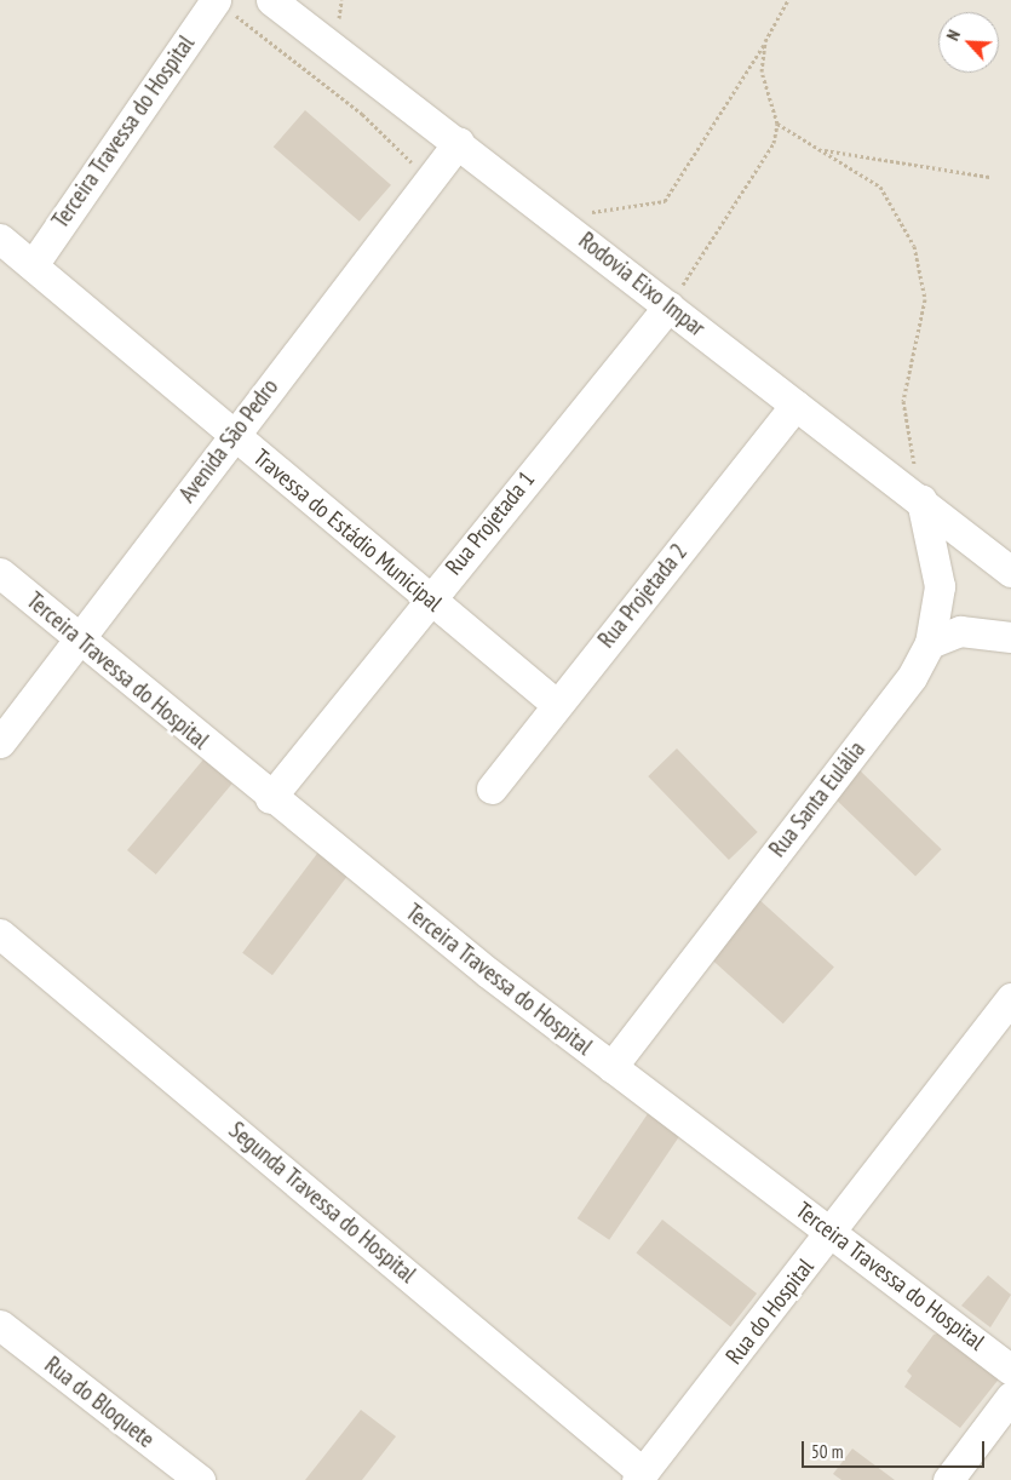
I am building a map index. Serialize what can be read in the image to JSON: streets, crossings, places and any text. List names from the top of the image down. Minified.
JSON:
{"streets":{"street":["Terceira Travessa do Hospital","Rodovia Eixo Impar","Avenida São Pedro","Rua Projetada 1","Travessa do Estádio Municipal","Rua Projetada 2","Rua Santa Eulália","Segunda Travessa do Hospital","Rua do Hospital","Rua do Bloquete"]},"crossings":[["Terceira Travessa do Hospital","Avenida São Pedro"],["Terceira Travessa do Hospital","Rua Projetada 1"],["Terceira Travessa do Hospital","Travessa do Estádio Municipal"],["Terceira Travessa do Hospital","Rua Santa Eulália"],["Terceira Travessa do Hospital","Rua do Hospital"],["Rodovia Eixo Impar","Avenida São Pedro"],["Rodovia Eixo Impar","Rua Projetada 1"],["Rodovia Eixo Impar","Rua Projetada 2"],["Rodovia Eixo Impar","Rua Santa Eulália"],["Avenida São Pedro","Travessa do Estádio Municipal"],["Rua Projetada 1","Travessa do Estádio Municipal"],["Travessa do Estádio Municipal","Rua Projetada 2"],["Segunda Travessa do Hospital","Rua do Hospital"]],"scale_bar":"50 m","north":"top left"}
